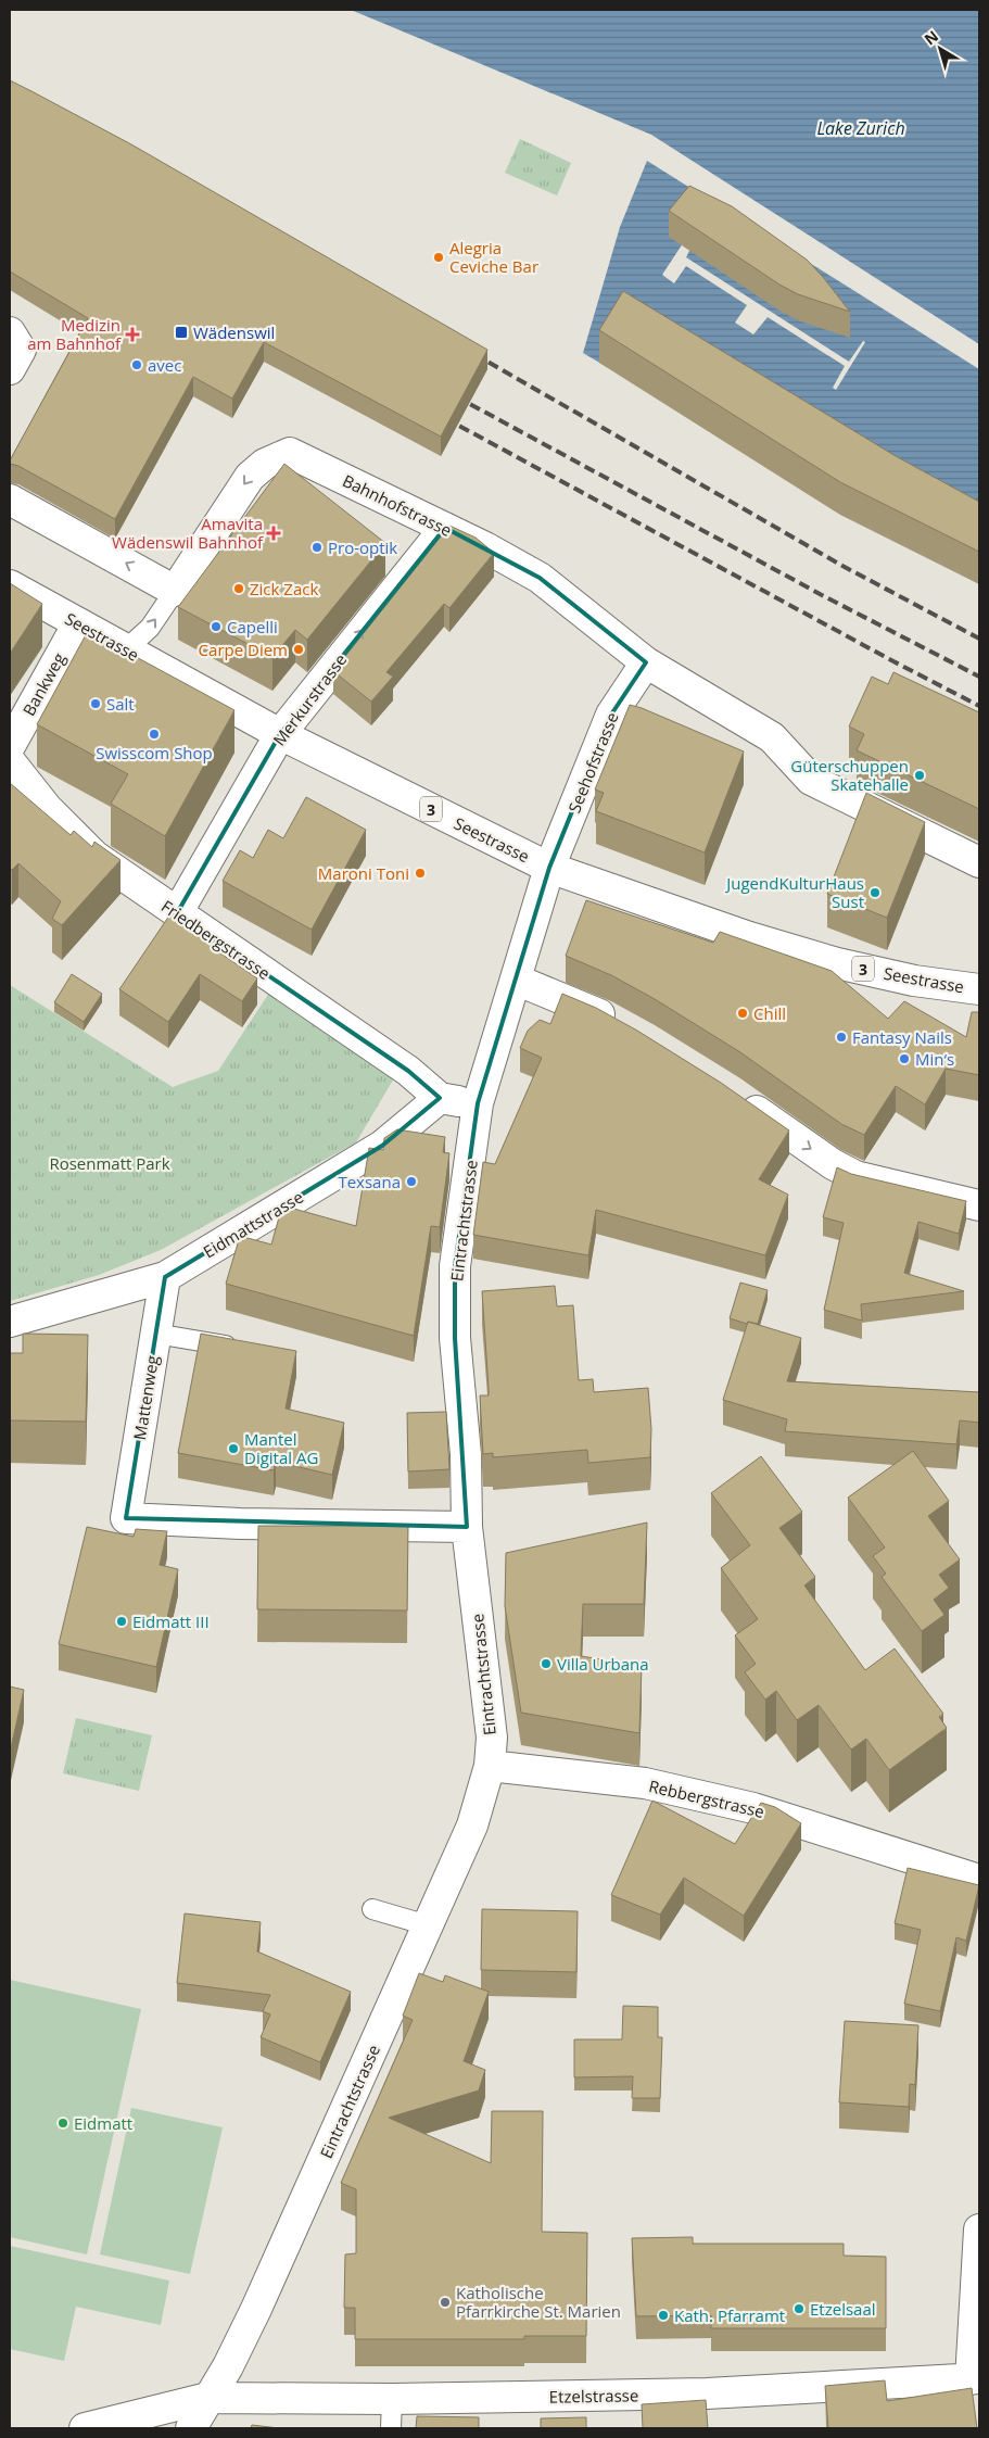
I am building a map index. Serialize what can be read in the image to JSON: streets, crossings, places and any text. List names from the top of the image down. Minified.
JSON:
{"streets":{"street":["Bahnhofstrasse","Seestrasse","Bankweg","Merkurstrasse","Seehofstrasse","3","Friedbergstrasse","Eintrachtstrasse","Eidmattstrasse","Mattenweg","Rebbergstrasse","Etzelstrasse"]},"crossings":[["Bahnhofstrasse","Merkurstrasse"],["Bahnhofstrasse","Seehofstrasse"],["Seestrasse","Bankweg"],["Seestrasse","Merkurstrasse"],["Seestrasse","Seehofstrasse"],["Seestrasse","Eintrachtstrasse"],["Merkurstrasse","Friedbergstrasse"],["Seehofstrasse","Eintrachtstrasse"],["Friedbergstrasse","Eidmattstrasse"],["Eintrachtstrasse","Mattenweg"],["Eintrachtstrasse","Rebbergstrasse"],["Eintrachtstrasse","Etzelstrasse"],["Eidmattstrasse","Mattenweg"]],"one_way":["Merkurstrasse"],"water":["Lake Zurich"],"parks":["Rosenmatt Park"],"places":{"other":["Alegria Ceviche Bar","avec","Pro-optik","Zick Zack","Capelli","Carpe Diem","Salt","Swisscom Shop","Güterschuppen Skatehalle","Maroni Toni","JugendKulturHaus Sust","Chill","Fantasy Nails","Min‘s","Texsana","Mantel Digital AG","Eidmatt III","Villa Urbana","Eidmatt","Katholische Pfarrkirche St. Marien","Etzelsaal","Kath. Pfarramt"],"transit":["Wädenswil"],"health":["Medizin am Bahnhof","Amavita Wädenswil Bahnhof"]},"north":"top left"}
